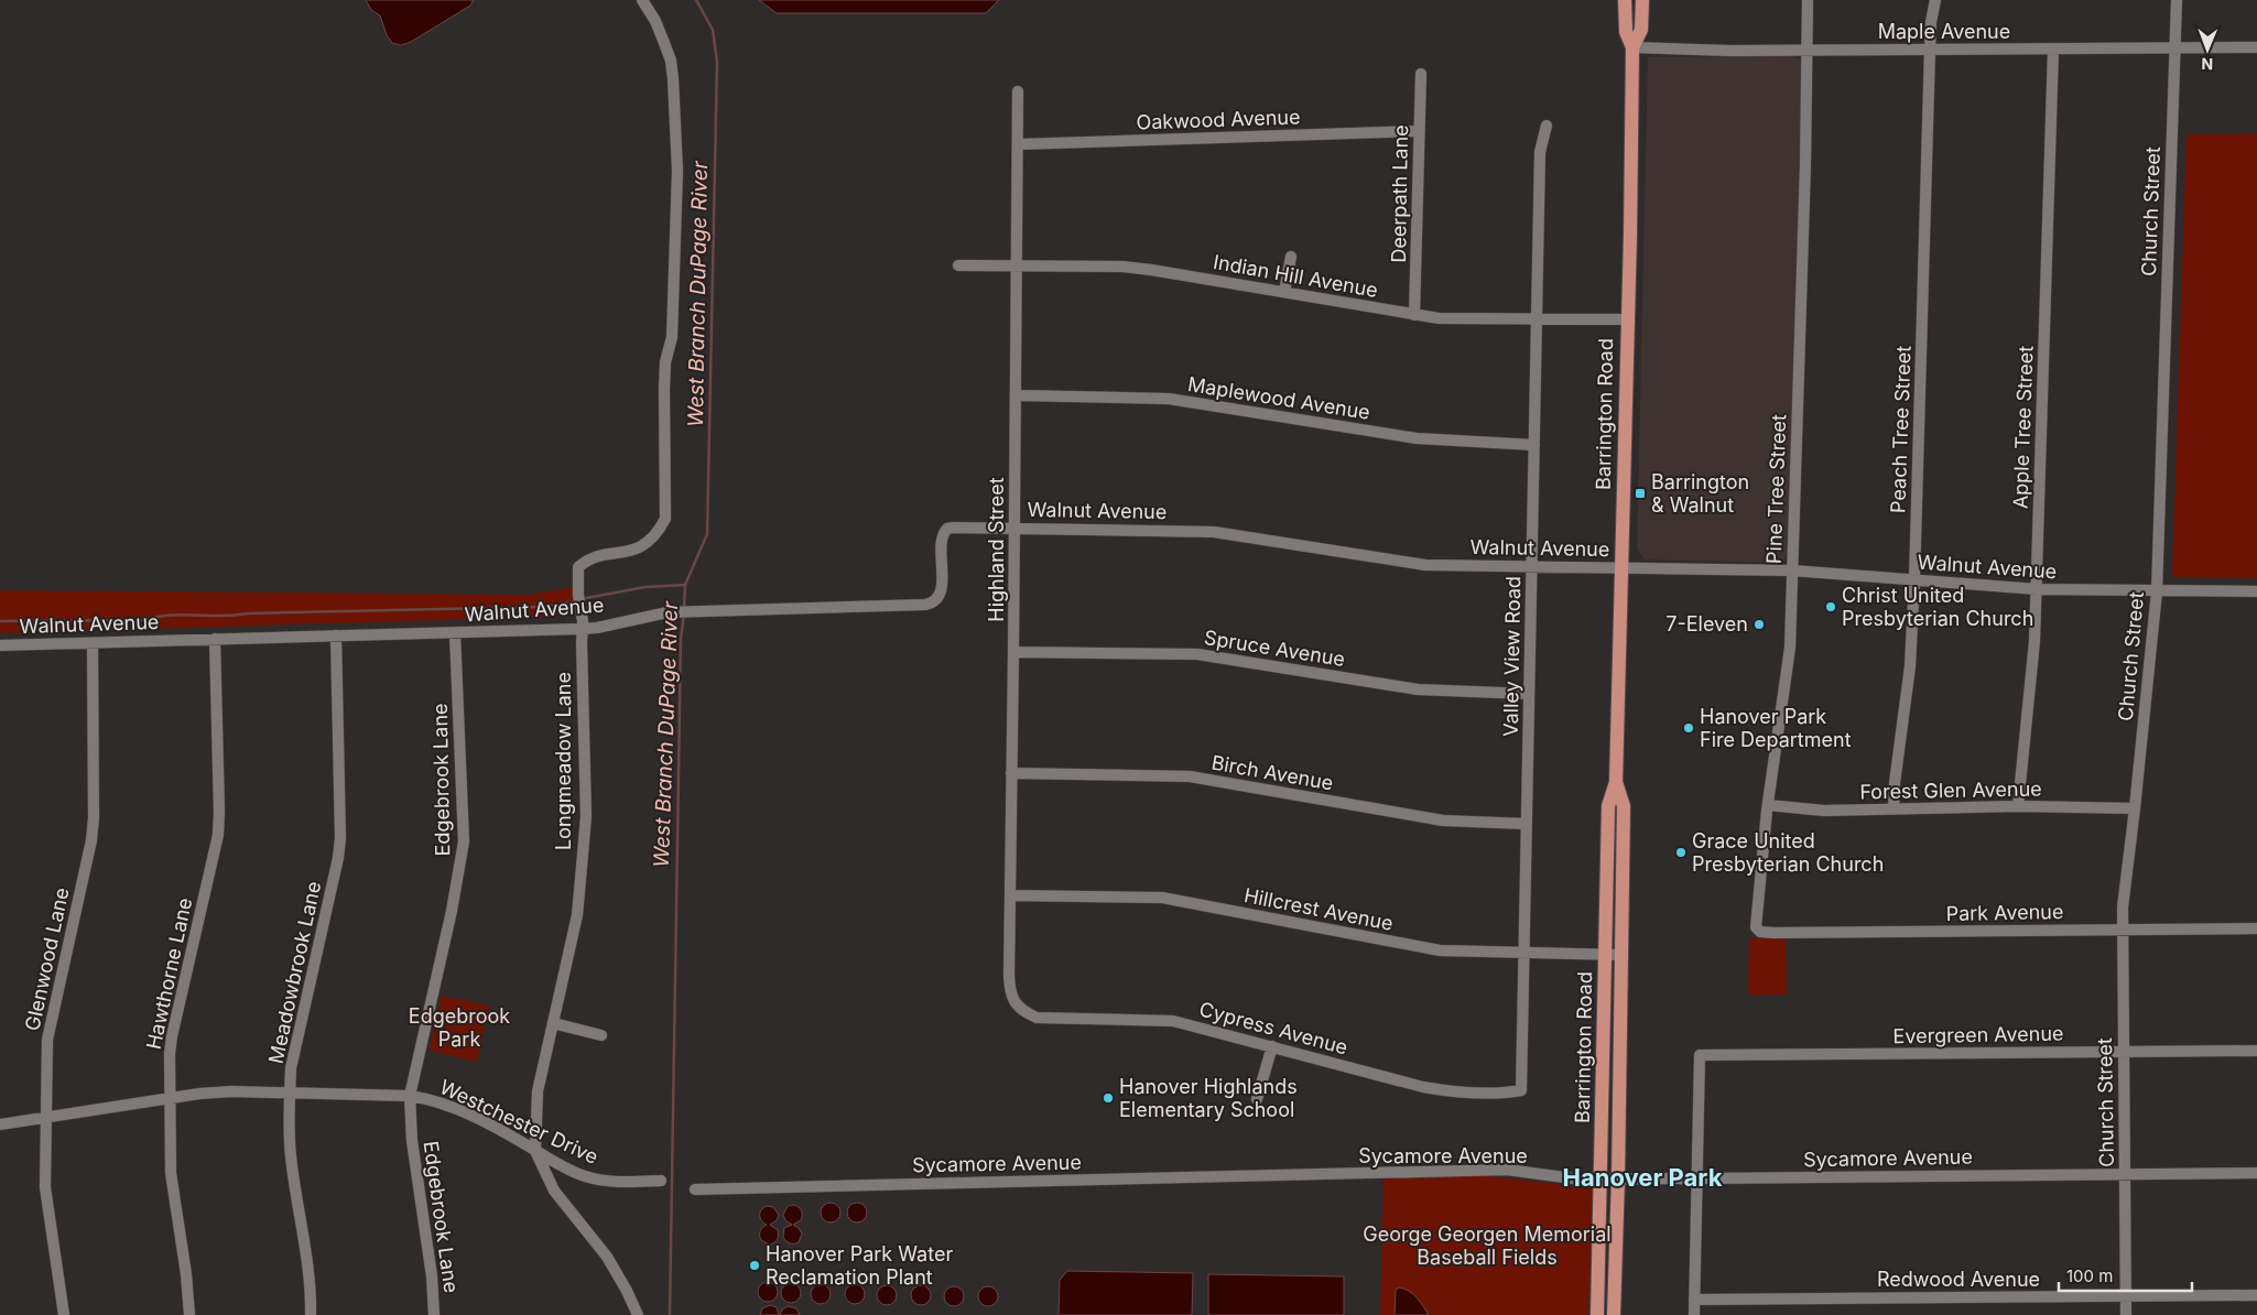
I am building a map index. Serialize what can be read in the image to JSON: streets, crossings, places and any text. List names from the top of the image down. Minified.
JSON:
{"streets":{"main road":["Barrington Road"],"street":["Maple Avenue","Oakwood Avenue","Deerpath Lane","Church Street","Indian Hill Avenue","Maplewood Avenue","Apple Tree Street","Peach Tree Street","Pine Tree Street","Walnut Avenue","Highland Street","Spruce Avenue","Valley View Road","Longmeadow Lane","Birch Avenue","Edgebrook Lane","Forest Glen Avenue","Hillcrest Avenue","Park Avenue","Glenwood Lane","Meadowbrook Lane","Hawthorne Lane","Cypress Avenue","Evergreen Avenue","Westchester Drive","Sycamore Avenue","Redwood Avenue"]},"crossings":[["Maple Avenue","Church Street"],["Maple Avenue","Barrington Road"],["Maple Avenue","Apple Tree Street"],["Maple Avenue","Peach Tree Street"],["Maple Avenue","Pine Tree Street"],["Oakwood Avenue","Deerpath Lane"],["Oakwood Avenue","Highland Street"],["Deerpath Lane","Indian Hill Avenue"],["Church Street","Walnut Avenue"],["Church Street","Forest Glen Avenue"],["Church Street","Park Avenue"],["Church Street","Evergreen Avenue"],["Church Street","Sycamore Avenue"],["Church Street","Redwood Avenue"],["Indian Hill Avenue","Barrington Road"],["Indian Hill Avenue","Highland Street"],["Indian Hill Avenue","Valley View Road"],["Maplewood Avenue","Highland Street"],["Maplewood Avenue","Valley View Road"],["Barrington Road","Walnut Avenue"],["Barrington Road","Hillcrest Avenue"],["Barrington Road","Sycamore Avenue"],["Apple Tree Street","Walnut Avenue"],["Apple Tree Street","Forest Glen Avenue"],["Peach Tree Street","Walnut Avenue"],["Peach Tree Street","Forest Glen Avenue"],["Pine Tree Street","Walnut Avenue"],["Pine Tree Street","Forest Glen Avenue"],["Pine Tree Street","Park Avenue"],["Walnut Avenue","Highland Street"],["Walnut Avenue","Valley View Road"],["Walnut Avenue","Longmeadow Lane"],["Walnut Avenue","Edgebrook Lane"],["Walnut Avenue","Glenwood Lane"],["Walnut Avenue","Meadowbrook Lane"],["Walnut Avenue","Hawthorne Lane"],["Highland Street","Spruce Avenue"],["Highland Street","Birch Avenue"],["Highland Street","Hillcrest Avenue"],["Highland Street","Cypress Avenue"],["Spruce Avenue","Valley View Road"],["Valley View Road","Birch Avenue"],["Valley View Road","Hillcrest Avenue"],["Valley View Road","Cypress Avenue"],["Longmeadow Lane","Westchester Drive"],["Edgebrook Lane","Westchester Drive"],["Glenwood Lane","Westchester Drive"],["Meadowbrook Lane","Westchester Drive"],["Hawthorne Lane","Westchester Drive"],["Evergreen Avenue","Sycamore Avenue"]],"districts":["Hanover Park"],"water":["West Branch DuPage River"],"parks":["Edgebrook Park","George Georgen Memorial Baseball Fields"],"places":{"transit":["Barrington & Walnut"],"other":["Christ United Presbyterian Church","7-Eleven","Hanover Park Fire Department","Grace United Presbyterian Church","Hanover Highlands Elementary School","Hanover Park Water Reclamation Plant"]},"scale_bar":"100 m","north":"bottom"}
